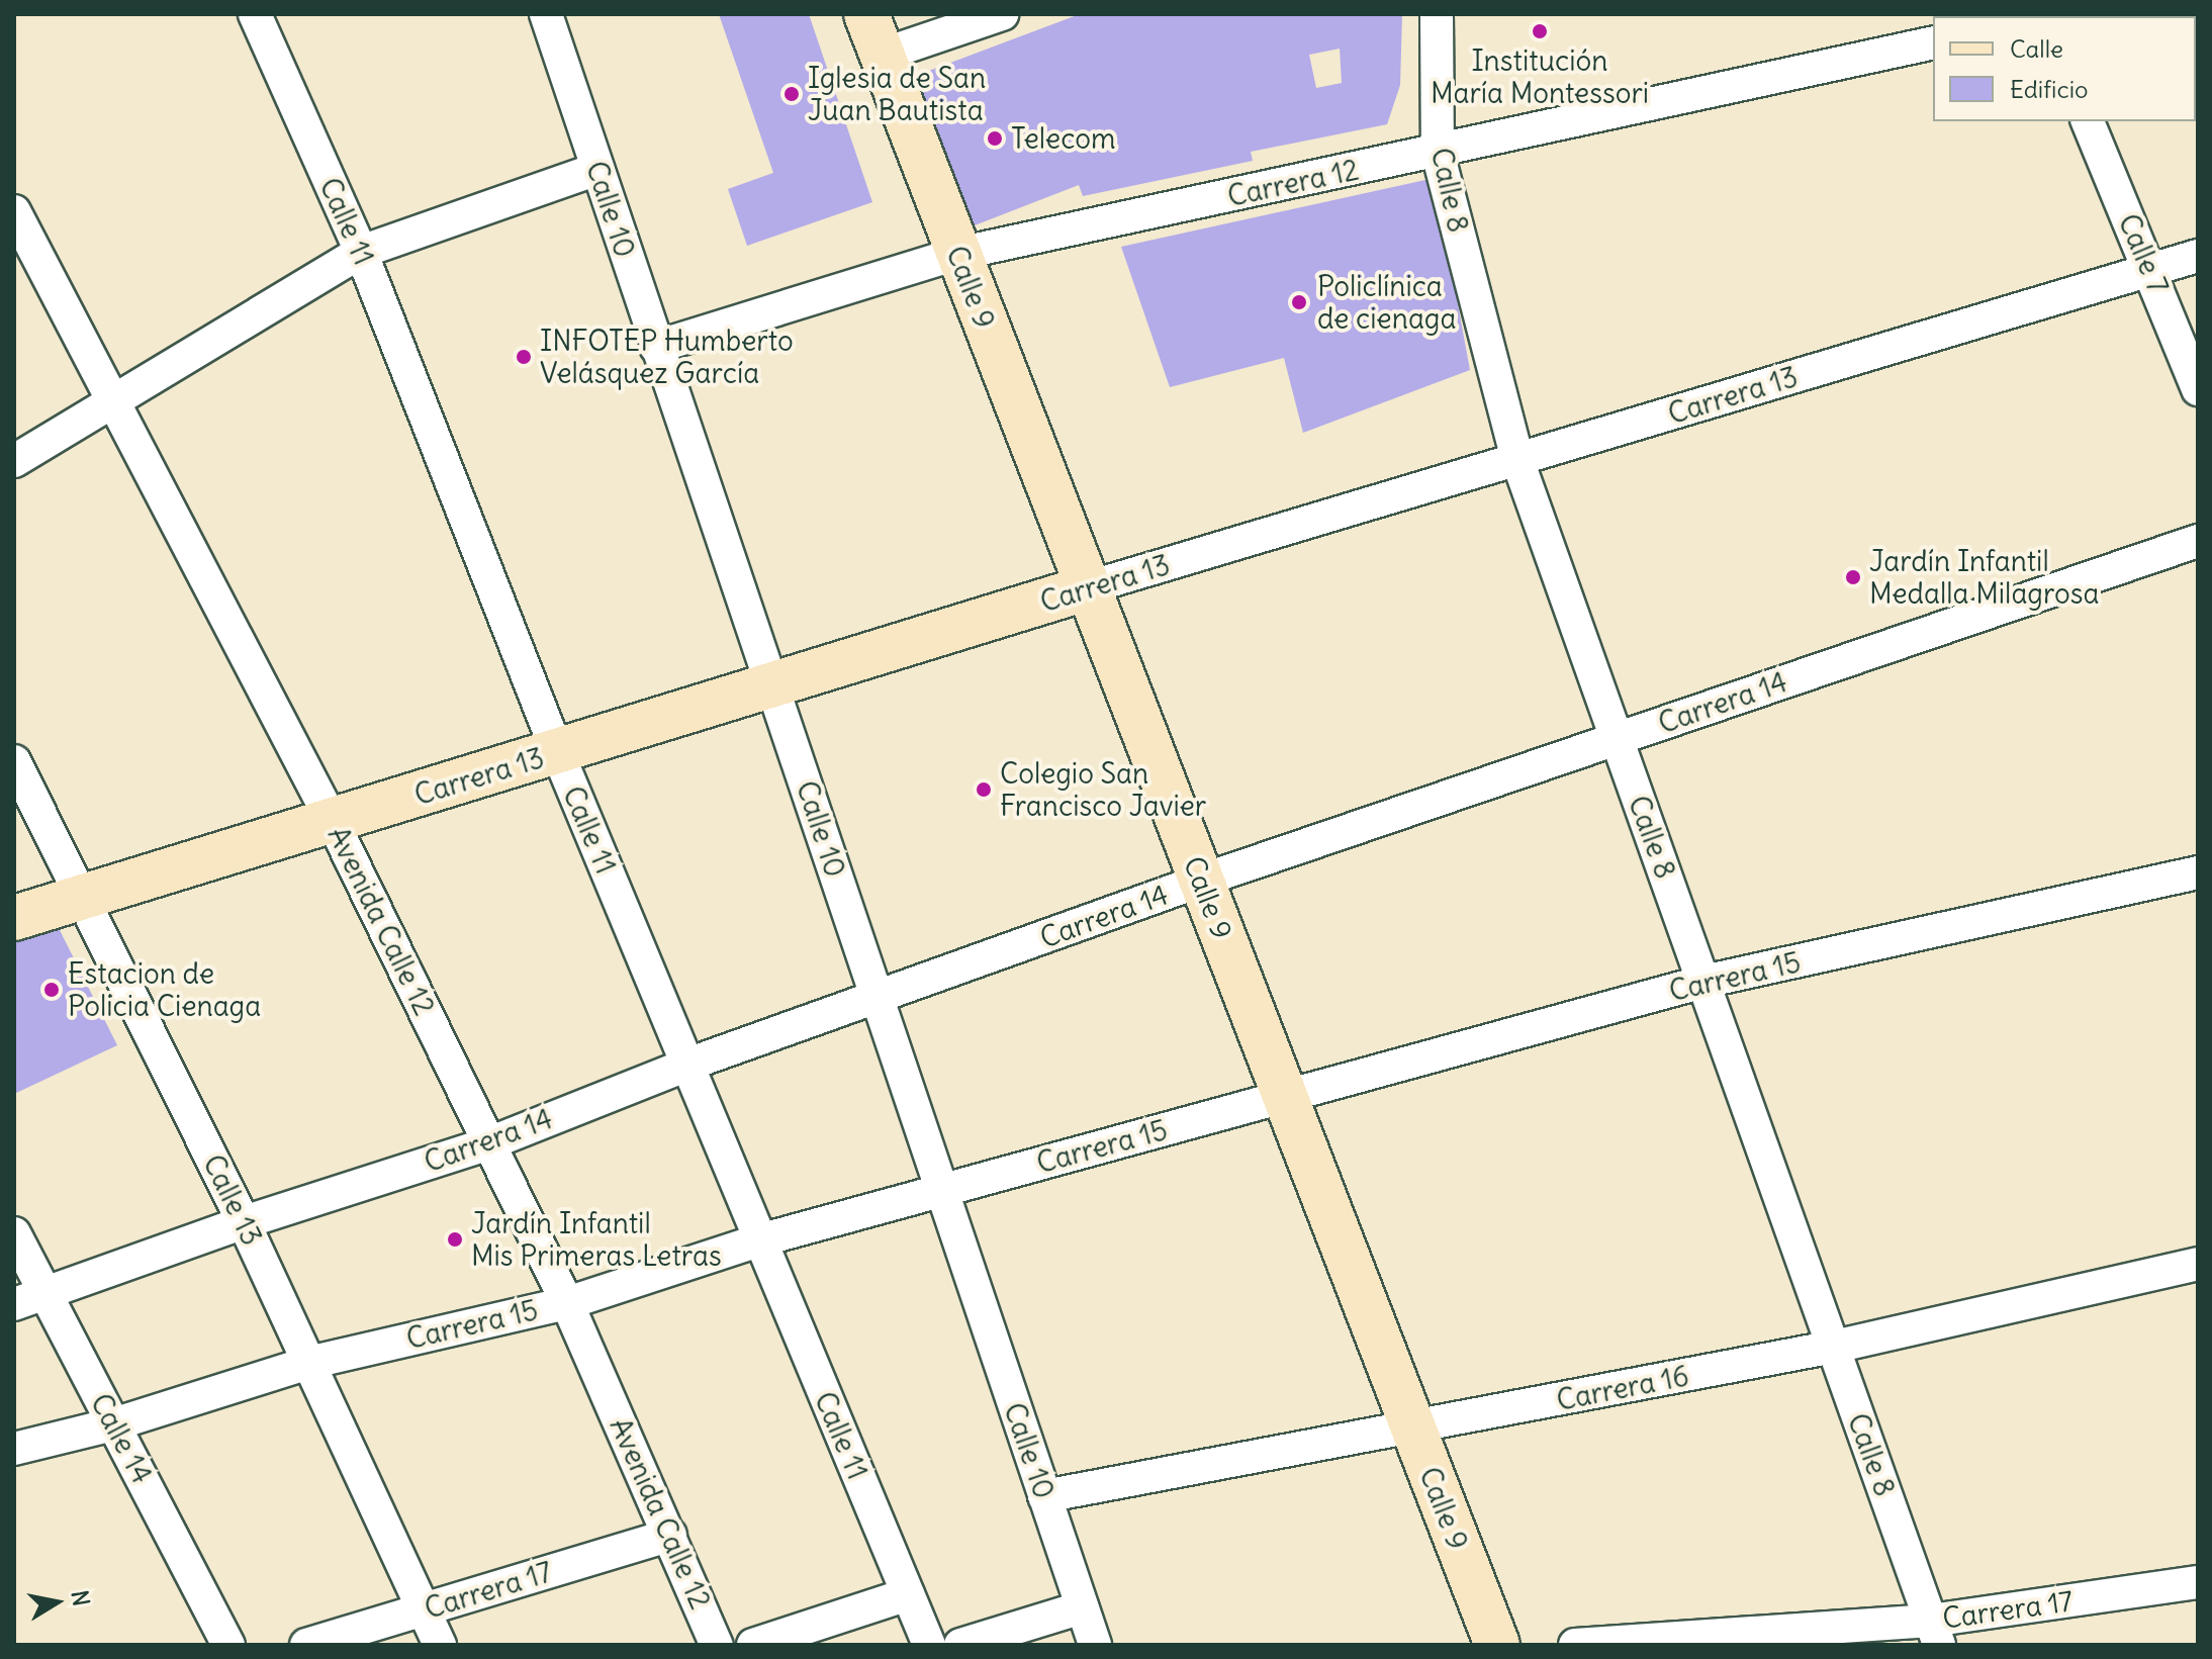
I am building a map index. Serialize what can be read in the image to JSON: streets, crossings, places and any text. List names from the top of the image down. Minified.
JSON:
{"streets":{"street":["Carrera 12","Calle 8","Calle 10","Calle 11","Calle 7","Calle 9","Carrera 13","Carrera 14","Avenida Calle 12","Carrera 15","Calle 13","Carrera 16","Calle 14","Carrera 17"]},"crossings":[["Carrera 12","Calle 8"],["Carrera 12","Calle 10"],["Carrera 12","Calle 9"],["Calle 8","Carrera 13"],["Calle 8","Carrera 14"],["Calle 8","Carrera 15"],["Calle 8","Carrera 16"],["Calle 8","Carrera 17"],["Calle 10","Carrera 13"],["Calle 10","Carrera 14"],["Calle 10","Carrera 15"],["Calle 10","Carrera 16"],["Calle 11","Carrera 13"],["Calle 11","Carrera 14"],["Calle 11","Carrera 15"],["Calle 7","Carrera 13"],["Calle 9","Carrera 13"],["Calle 9","Carrera 14"],["Calle 9","Carrera 15"],["Calle 9","Carrera 16"],["Carrera 13","Avenida Calle 12"],["Carrera 13","Calle 13"],["Carrera 14","Avenida Calle 12"],["Carrera 14","Calle 13"],["Carrera 14","Calle 14"],["Avenida Calle 12","Carrera 15"],["Avenida Calle 12","Carrera 17"],["Carrera 15","Calle 13"],["Carrera 15","Calle 14"],["Calle 13","Carrera 17"]],"places":["Institución María Montessori","Iglesia de San Juan Bautista","Telecom","Policlínica de cienaga","INFOTEP Humberto Velásquez García","Jardín Infantil Medalla Milagrosa","Colegio San Francisco Javier","Estacion de Policia Cienaga","Jardín Infantil Mis Primeras Letras"],"legend":["Calle","Edificio"],"north":"right"}
